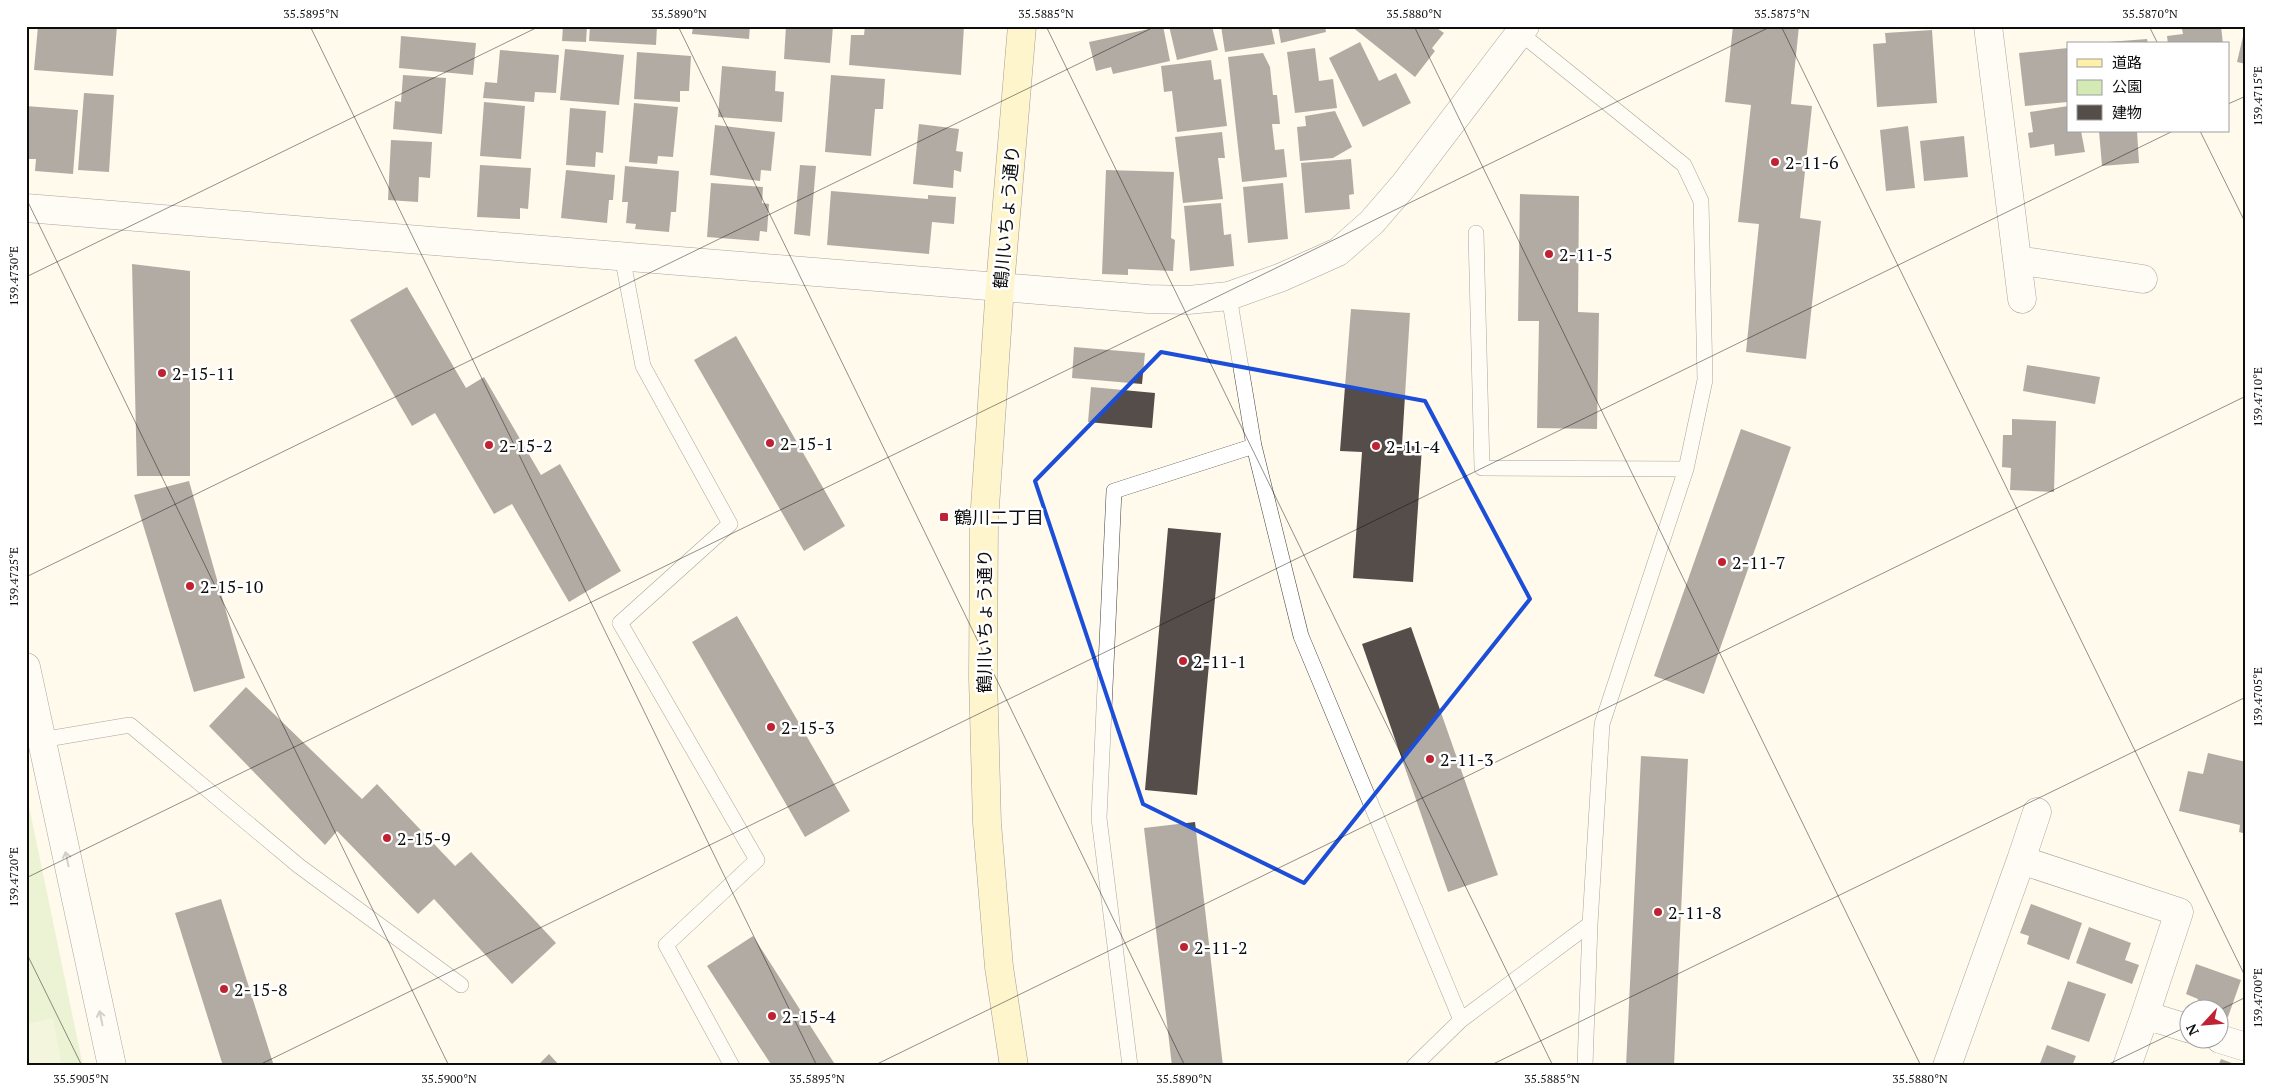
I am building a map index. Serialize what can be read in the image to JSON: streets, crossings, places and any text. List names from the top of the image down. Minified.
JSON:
{"streets":{"street":["鶴川いちょう通り"]},"places":{"other":["2-11-6","2-11-5","2-15-11","2-15-1","2-15-2","2-11-4","2-11-7","2-15-10","2-11-1","2-15-3","2-11-3","2-15-9","2-11-8","2-11-2","2-15-8","2-15-4"],"transit":["鶴川二丁目"]},"legend":["道路","公園","建物"],"north":"bottom left","coordinates":["35.5895°N","35.5890°N","35.5885°N","35.5880°N","35.5875°N","35.5870°N","139.4715°E","139.4730°E","139.4710°E","139.4725°E","139.4705°E","139.4720°E","139.4700°E","35.5905°N","35.5900°N"]}
